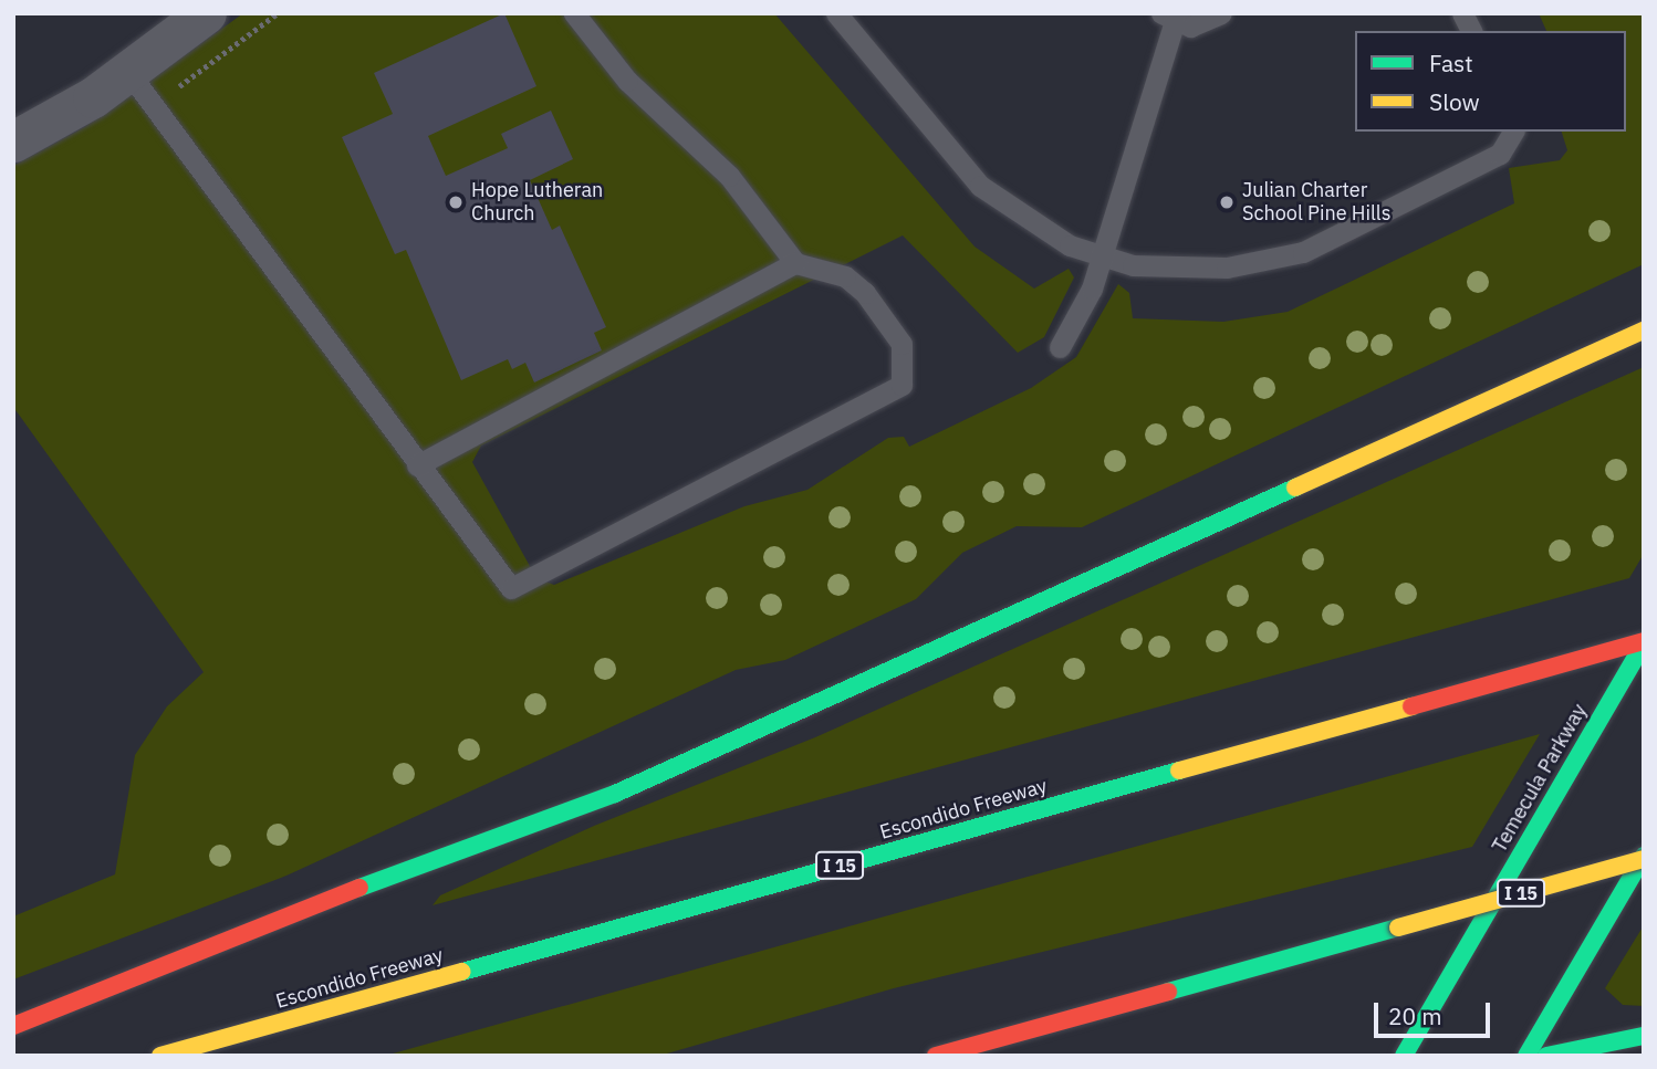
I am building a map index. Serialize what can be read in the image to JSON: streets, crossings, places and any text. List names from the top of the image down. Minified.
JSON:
{"streets":{"main road":["Temecula Parkway","Escondido Freeway","I 15"]},"crossings":[["Temecula Parkway","Escondido Freeway"]],"places":["Hope Lutheran Church","Julian Charter School Pine Hills"],"legend":["Fast","Slow"],"scale_bar":"20 m"}
